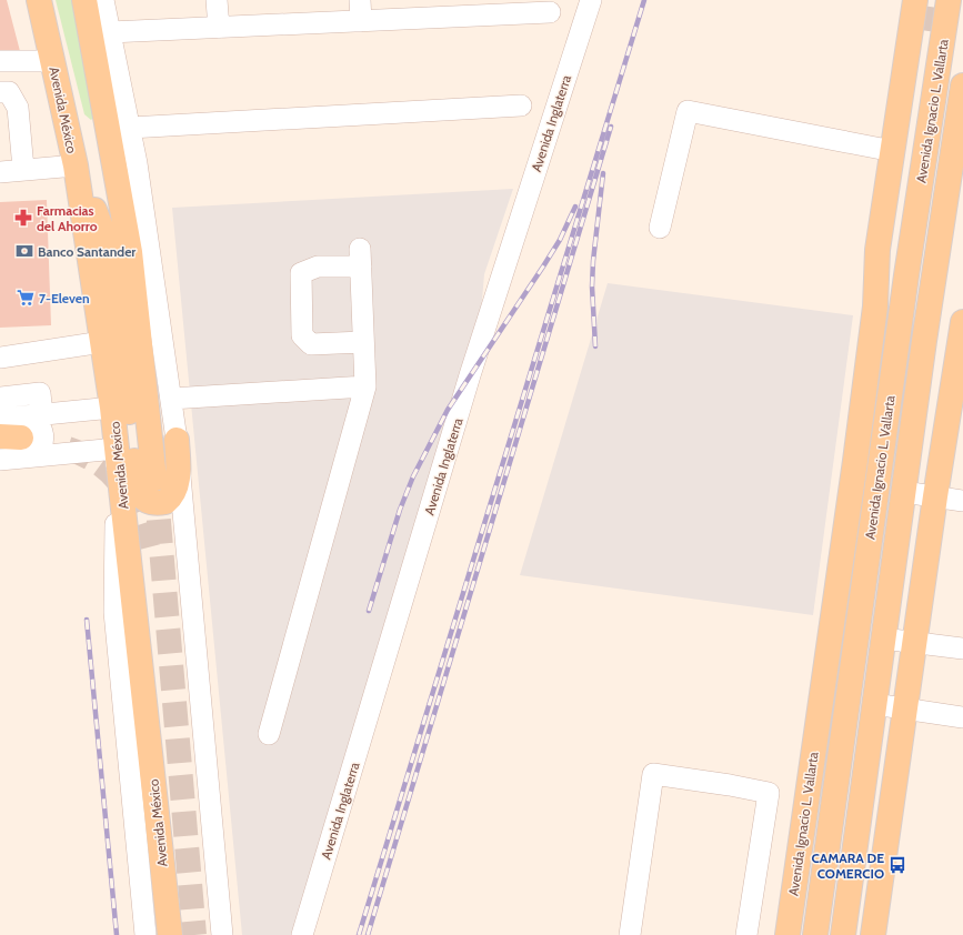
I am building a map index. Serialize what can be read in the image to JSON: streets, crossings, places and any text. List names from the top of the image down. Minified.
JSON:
{"streets":{"main road":["Avenida México","Avenida Ignacio L. Vallarta"],"street":["Avenida Inglaterra"]},"places":{"pharmacy":["Farmacias del Ahorro"],"bank":["Banco Santander"],"supermarket":["7-Eleven"],"bus stop":["CAMARA DE COMERCIO"]}}
